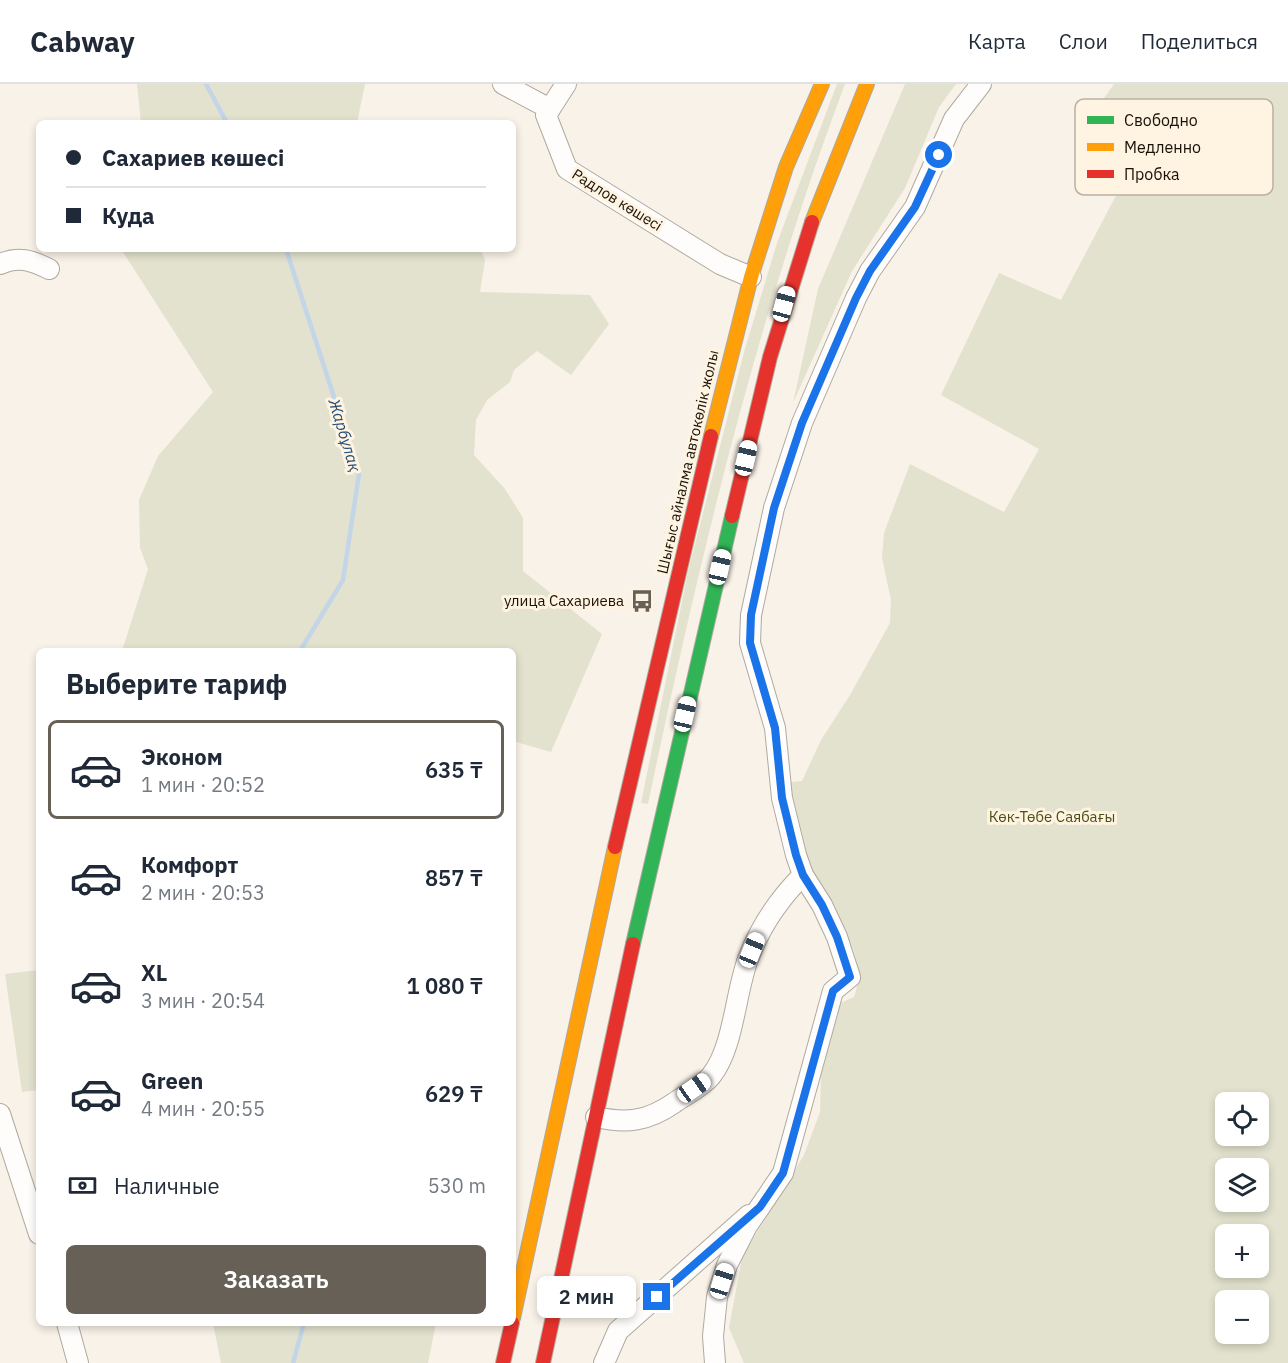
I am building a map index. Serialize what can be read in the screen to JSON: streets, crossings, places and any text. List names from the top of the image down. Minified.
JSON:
{"streets":{"main road":["Шығыс айналма автокөлік жолы"],"street":["Радлов көшесі"]},"crossings":[["Радлов көшесі","Шығыс айналма автокөлік жолы"]],"water":["Жарбұлақ"],"parks":["Көк-Төбе Саябағы"],"places":{"bus stop":["улица Сахариева"]},"legend":["Свободно","Медленно","Пробка"],"page":{"header":"Cabway","nav":["Карта","Слои","Поделиться"],"banner":["Сахариев көшесі","Куда"],"heading":"Выберите тариф","list":[{"name":"Эконом","note":"1 мин · 20:52","value":"635 ₸"},{"name":"Комфорт","note":"2 мин · 20:53","value":"857 ₸"},{"name":"XL","note":"3 мин · 20:54","value":"1 080 ₸"},{"name":"Green","note":"4 мин · 20:55","value":"629 ₸"}],"map_buttons":["+","−"],"pay":["Наличные","530 m"],"buttons":"Заказать","bubble":"2 мин"}}
